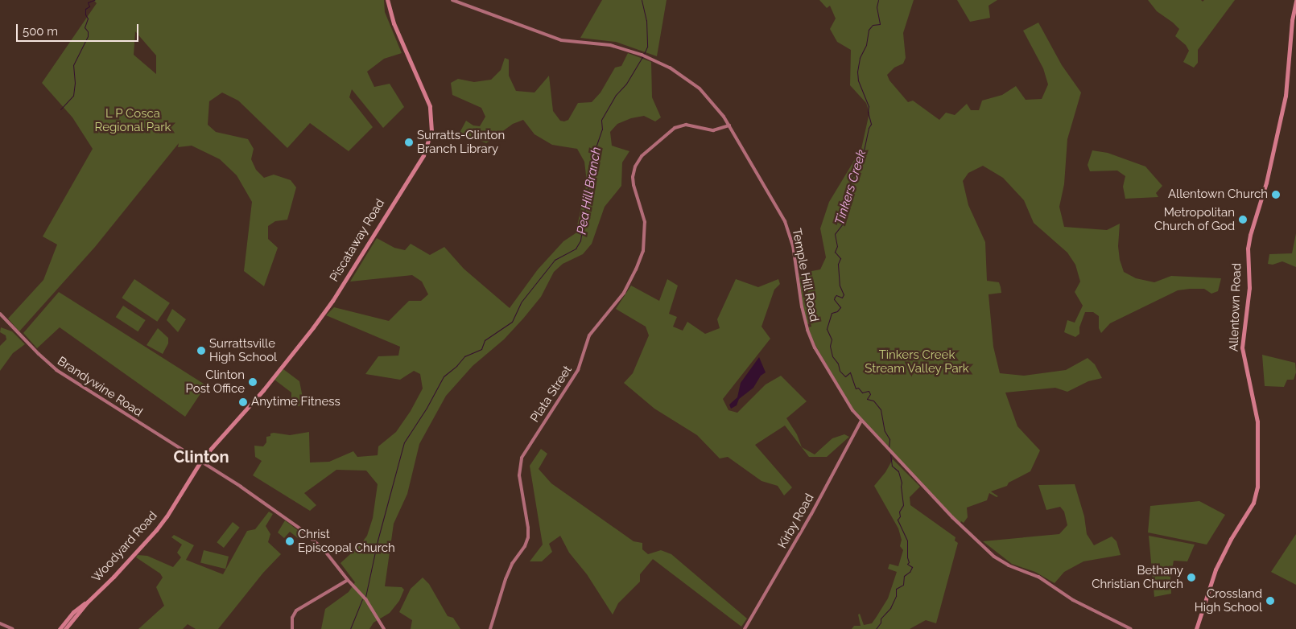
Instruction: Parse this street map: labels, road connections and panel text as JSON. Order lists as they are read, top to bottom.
{
  "streets": {
    "main road": [
      "Piscataway Road",
      "Temple Hill Road",
      "Allentown Road",
      "Brandywine Road",
      "Plata Street",
      "Kirby Road",
      "Woodyard Road"
    ]
  },
  "crossings": [
    ["Piscataway Road", "Brandywine Road"],
    ["Piscataway Road", "Woodyard Road"],
    ["Temple Hill Road", "Plata Street"],
    ["Temple Hill Road", "Kirby Road"],
    ["Brandywine Road", "Woodyard Road"]
  ],
  "districts": ["Clinton"],
  "water": ["Tinkers Creek", "Pea Hill Branch"],
  "parks": ["L P Cosca Regional Park", "Tinkers Creek Stream Valley Park"],
  "places": [
    "Surratts-Clinton Branch Library",
    "Allentown Church",
    "Metropolitan Church of God",
    "Surrattsville High School",
    "Clinton Post Office",
    "Anytime Fitness",
    "Christ Episcopal Church",
    "Bethany Christian Church",
    "Crossland High School"
  ],
  "scale_bar": "500 m"
}
